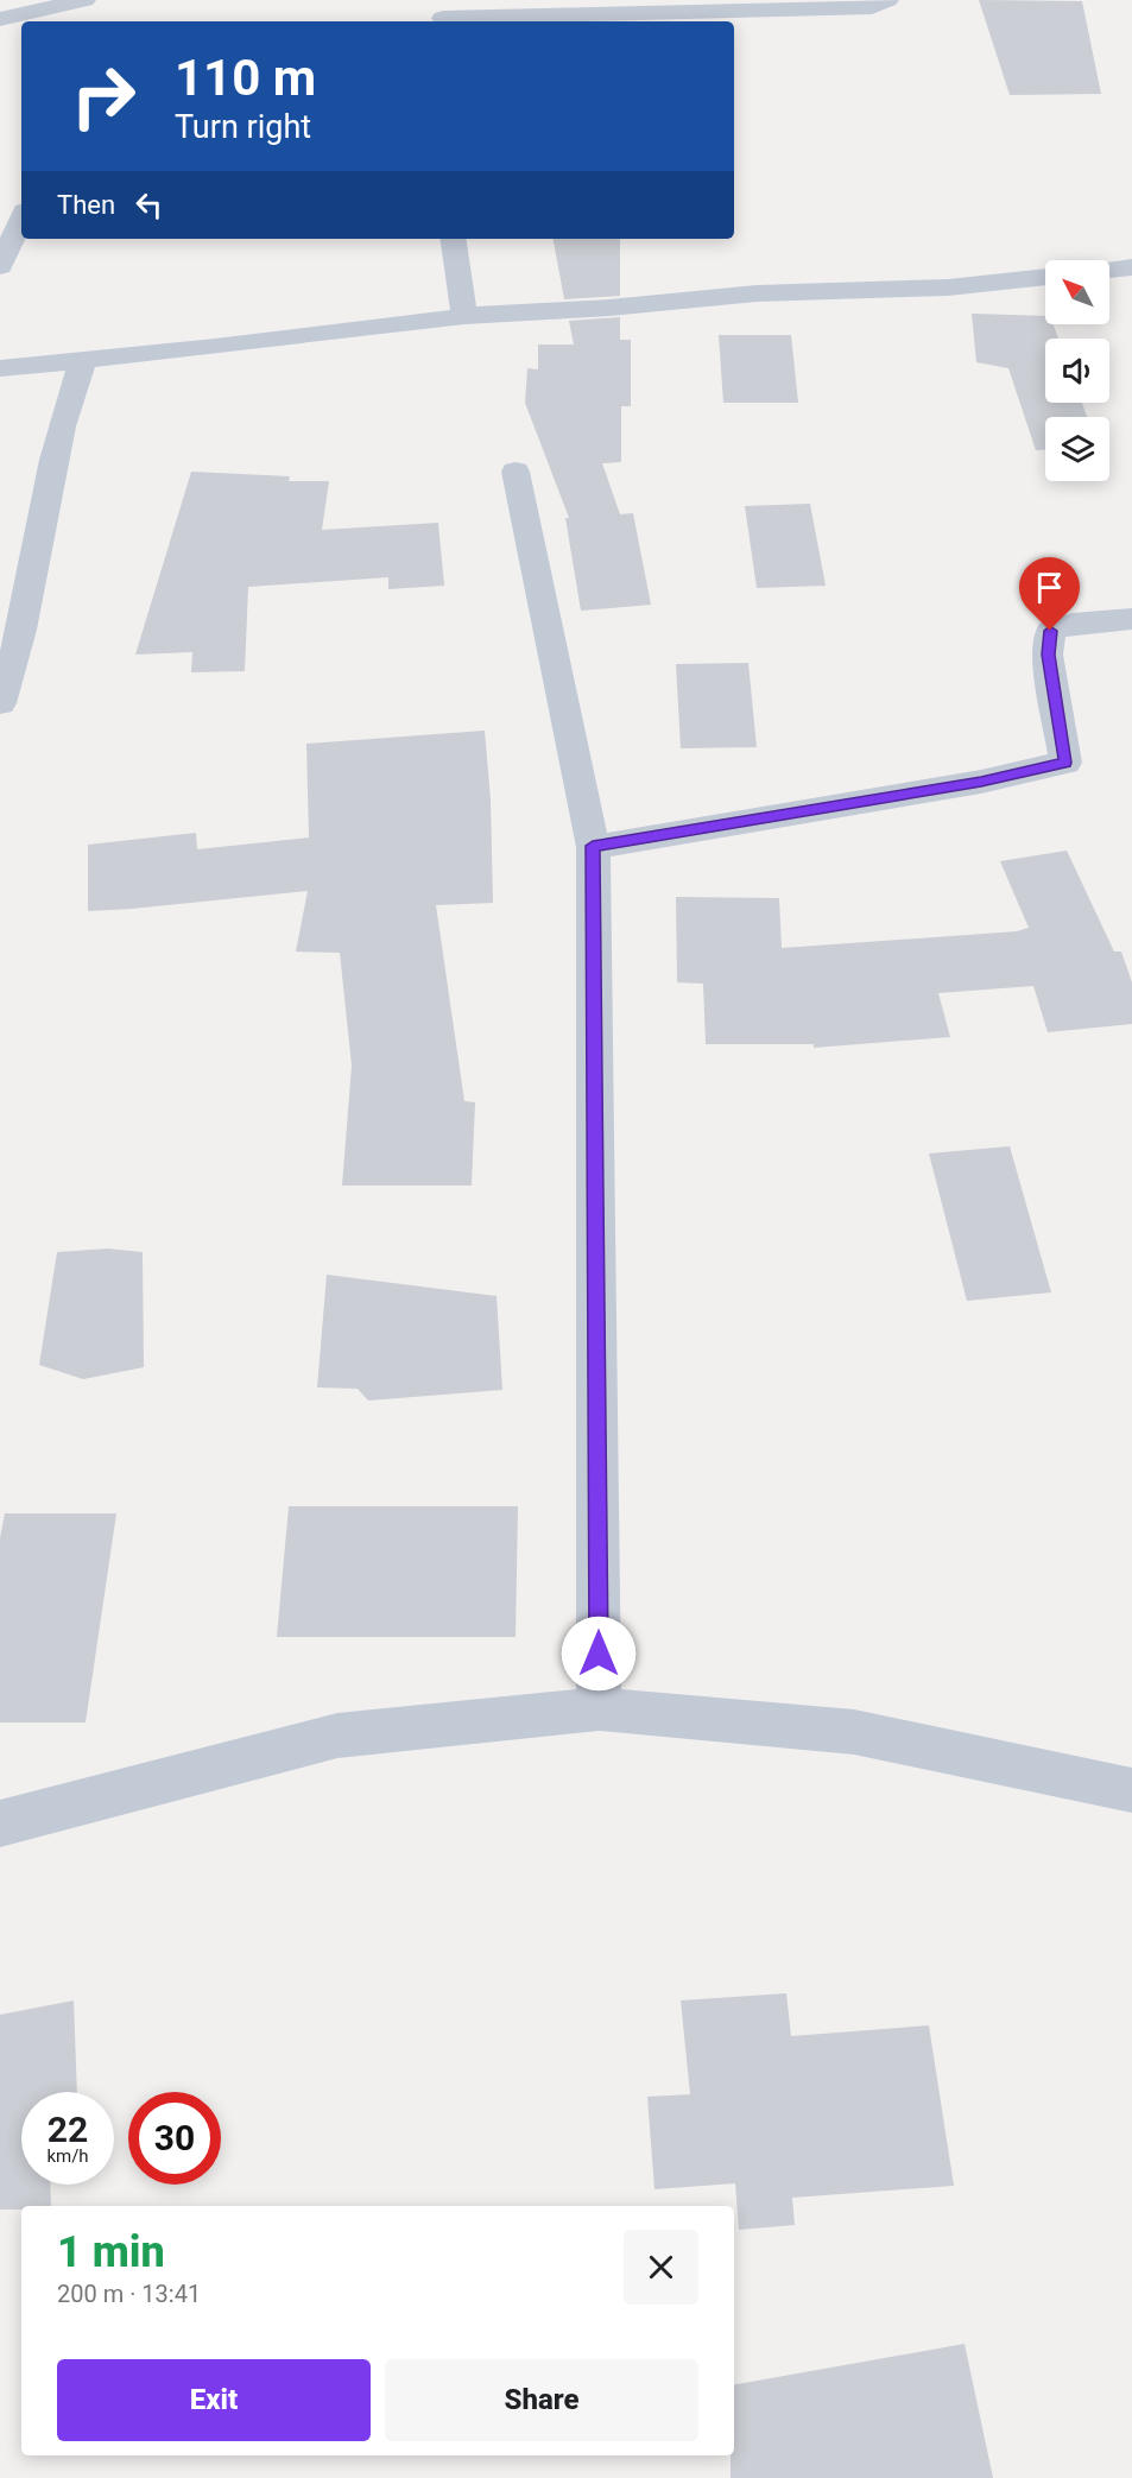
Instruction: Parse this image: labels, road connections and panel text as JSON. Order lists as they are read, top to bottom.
{
  "north": "top left",
  "page": {
    "turn": ["110 m", "Turn right"],
    "then": "Then",
    "speed": "22 km/h",
    "limit": "30",
    "heading": ["1 min", "200 m · 13:41"],
    "buttons": ["Exit", "Share"]
  }
}
